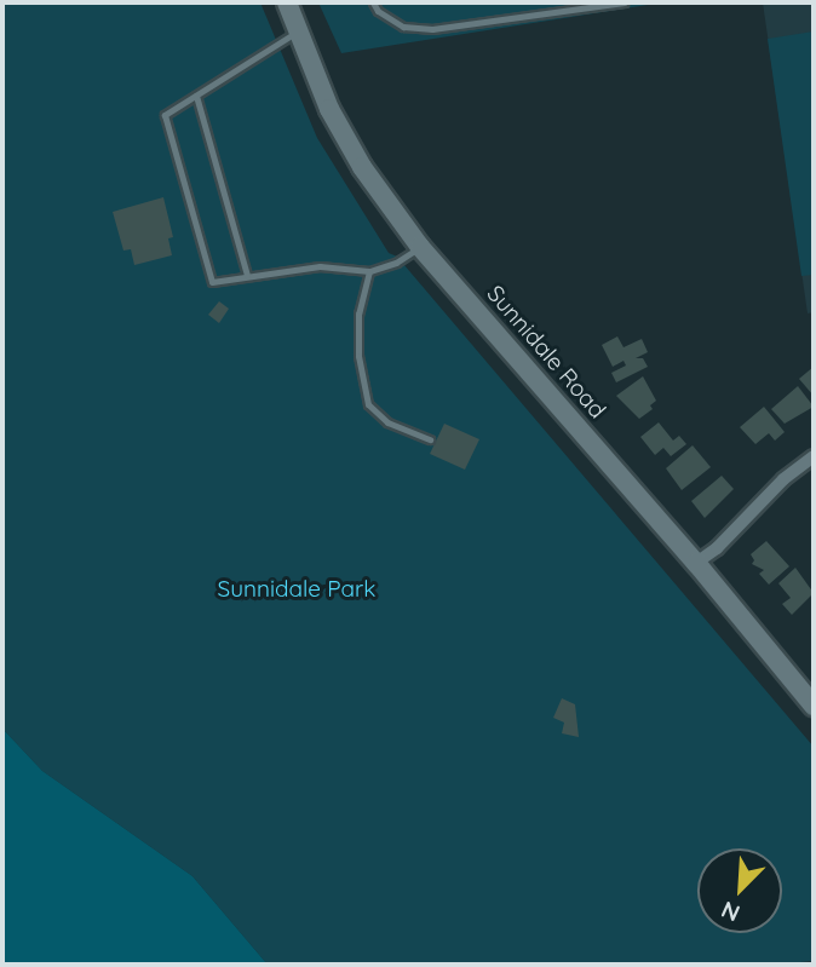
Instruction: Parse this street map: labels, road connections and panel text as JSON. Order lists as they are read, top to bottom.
{
  "streets": {
    "main road": ["Sunnidale Road"]
  },
  "parks": ["Sunnidale Park"],
  "north": "bottom left"
}
